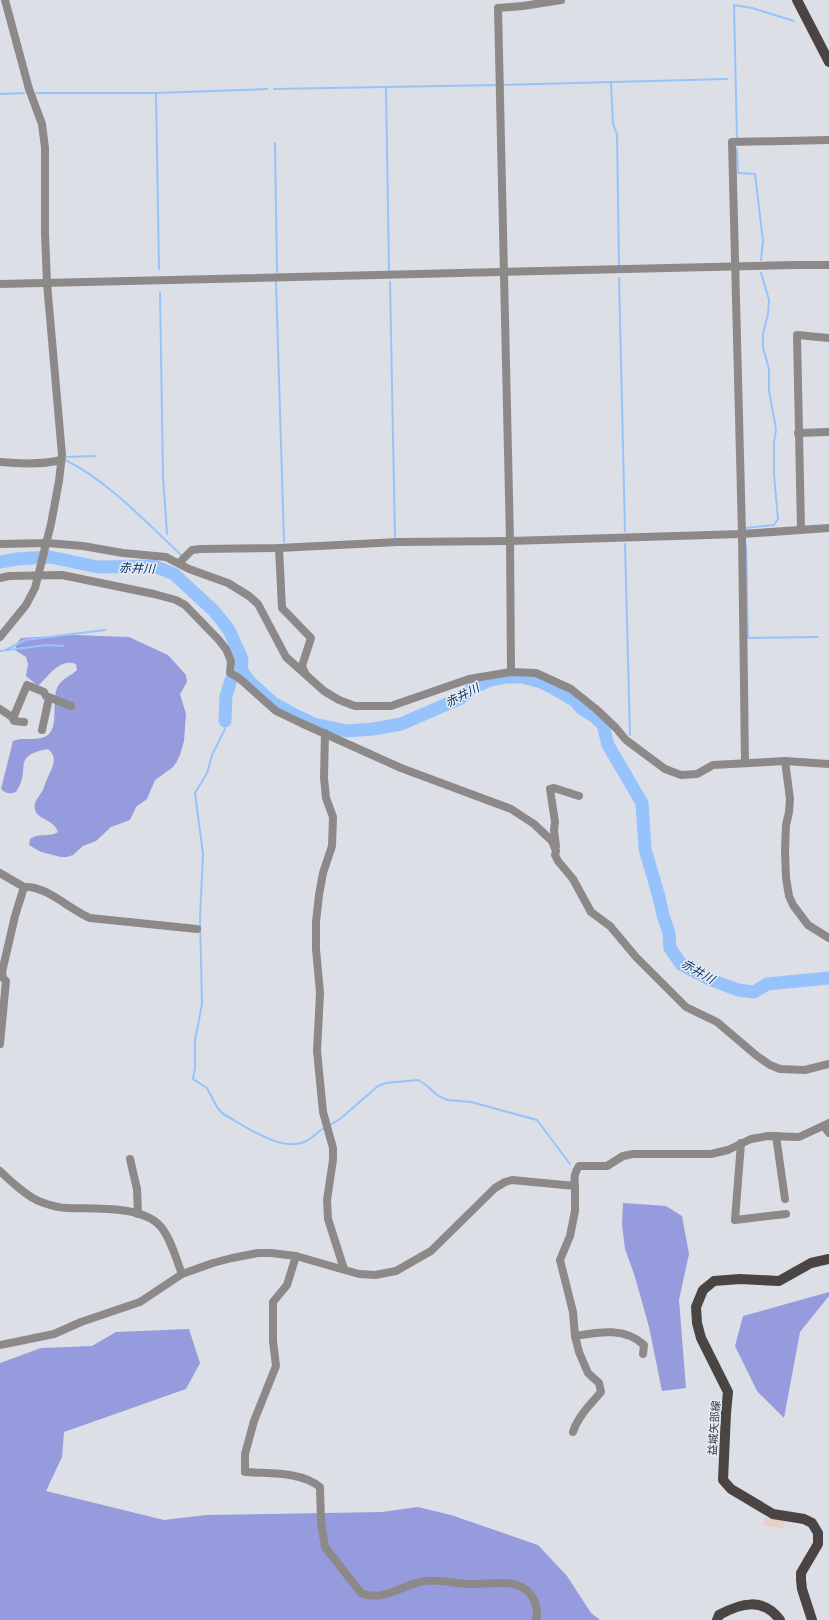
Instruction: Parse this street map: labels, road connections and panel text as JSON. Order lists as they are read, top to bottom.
{
  "streets": {
    "main road": ["益城矢部線"]
  },
  "water": ["赤井川"]
}
